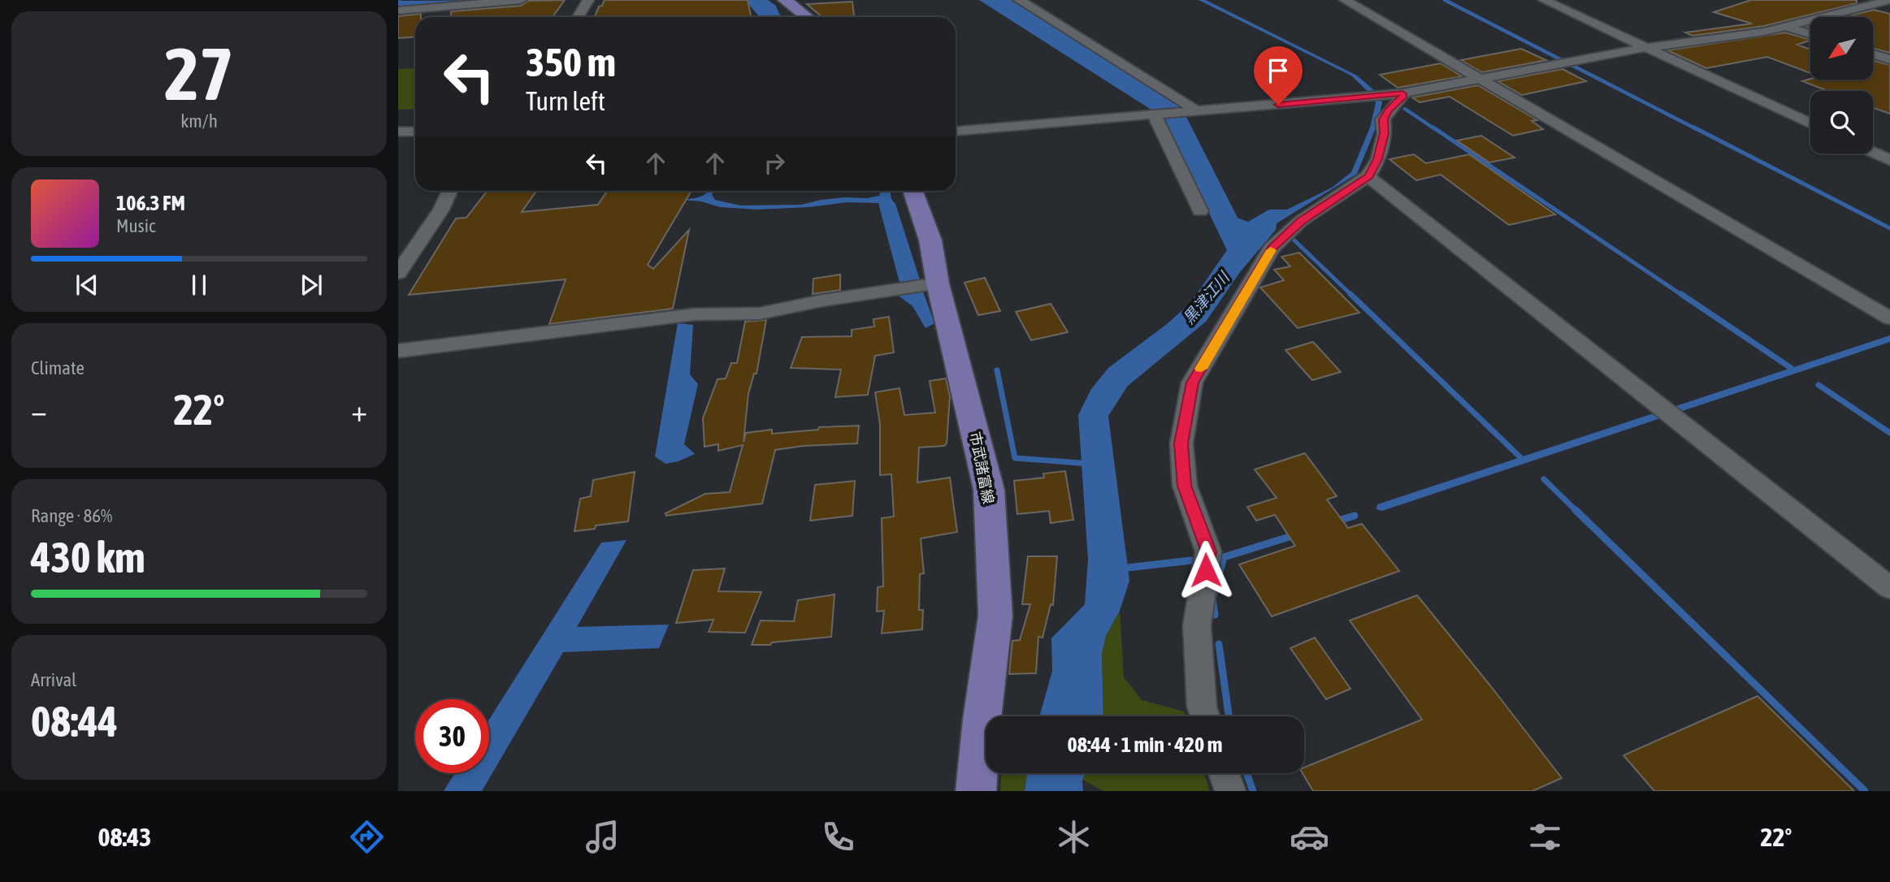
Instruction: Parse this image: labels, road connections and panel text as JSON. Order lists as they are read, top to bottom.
{
  "streets": {
    "main road": ["市武諸富線"]
  },
  "water": ["黒津江川"],
  "north": "bottom left",
  "page": {
    "tile": [
      ["27", "km/h"],
      "Climate",
      ["Range · 86%", "430 km"],
      ["Arrival", "08:44"]
    ],
    "turn": ["350 m", "Turn left"],
    "song": ["106.3 FM", "Music"],
    "heat": ["−", "22°", "+"],
    "limit": "30",
    "trip": "08:44 · 1 min · 420 m",
    "tabs": ["08:43", "22°"]
  }
}
